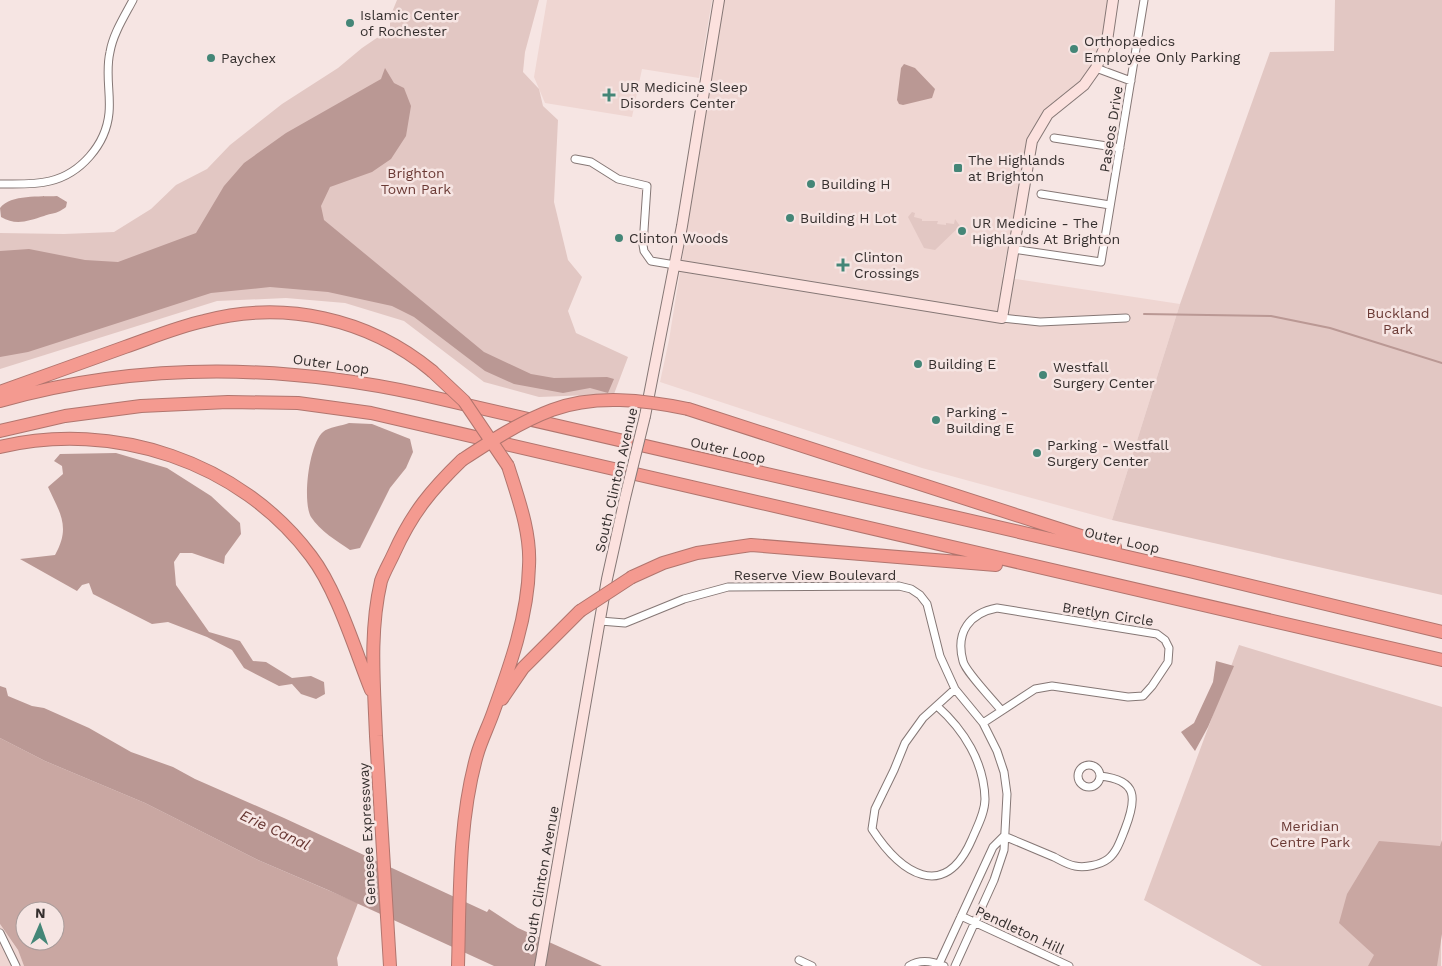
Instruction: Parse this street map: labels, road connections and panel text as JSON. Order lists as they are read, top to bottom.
{
  "streets": {
    "highway": ["Outer Loop", "Genesee Expressway"],
    "street": [
      "Paseos Drive",
      "South Clinton Avenue",
      "Reserve View Boulevard",
      "Bretlyn Circle",
      "Pendleton Hill"
    ]
  },
  "crossings": [
    ["Outer Loop", "Genesee Expressway"],
    ["South Clinton Avenue", "Reserve View Boulevard"],
    ["Reserve View Boulevard", "Bretlyn Circle"],
    ["Reserve View Boulevard", "Pendleton Hill"]
  ],
  "water": ["Erie Canal"],
  "parks": ["Brighton Town Park", "Buckland Park", "Meridian Centre Park"],
  "places": {
    "other": [
      "Islamic Center of Rochester",
      "Orthopaedics Employee Only Parking",
      "Paychex",
      "Building H",
      "Building H Lot",
      "UR Medicine - The Highlands At Brighton",
      "Clinton Woods",
      "Building E",
      "Westfall Surgery Center",
      "Parking - Building E",
      "Parking - Westfall Surgery Center"
    ],
    "health": ["UR Medicine Sleep Disorders Center", "Clinton Crossings"],
    "transit": ["The Highlands at Brighton"]
  },
  "north": "top"
}
